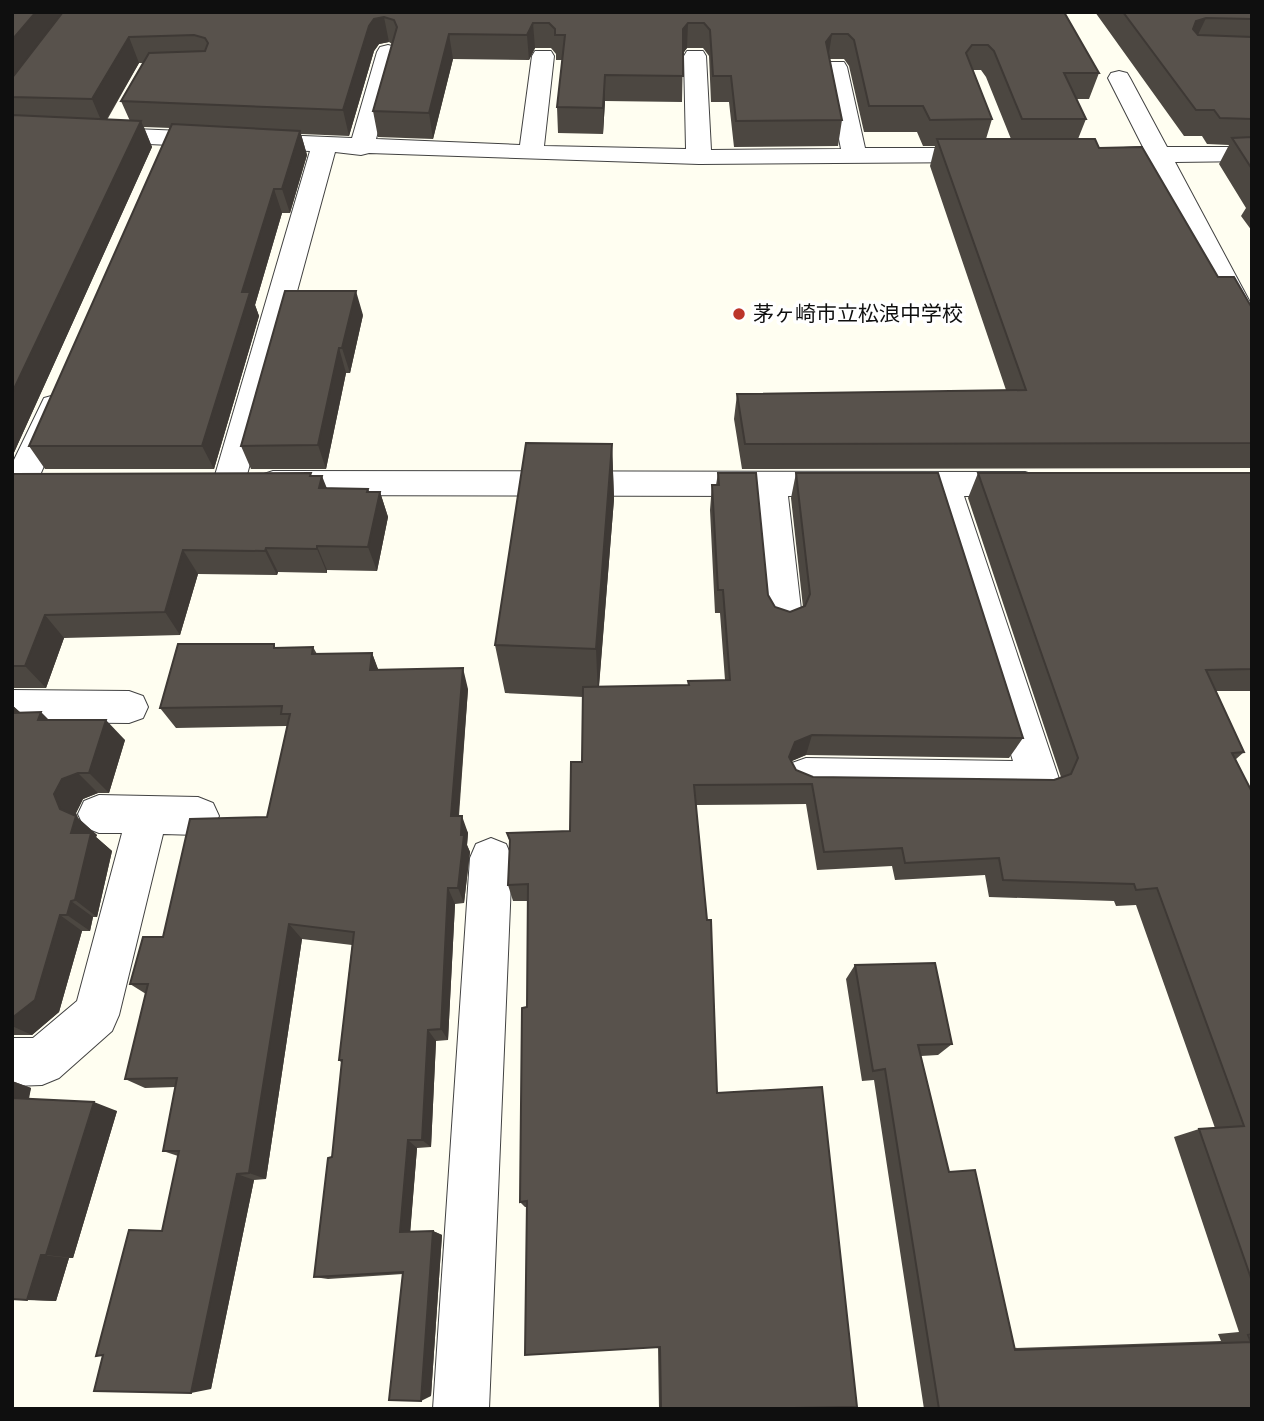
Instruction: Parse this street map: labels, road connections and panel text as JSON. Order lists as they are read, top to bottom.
{
  "places": ["茅ヶ崎市立松浪中学校"]
}
